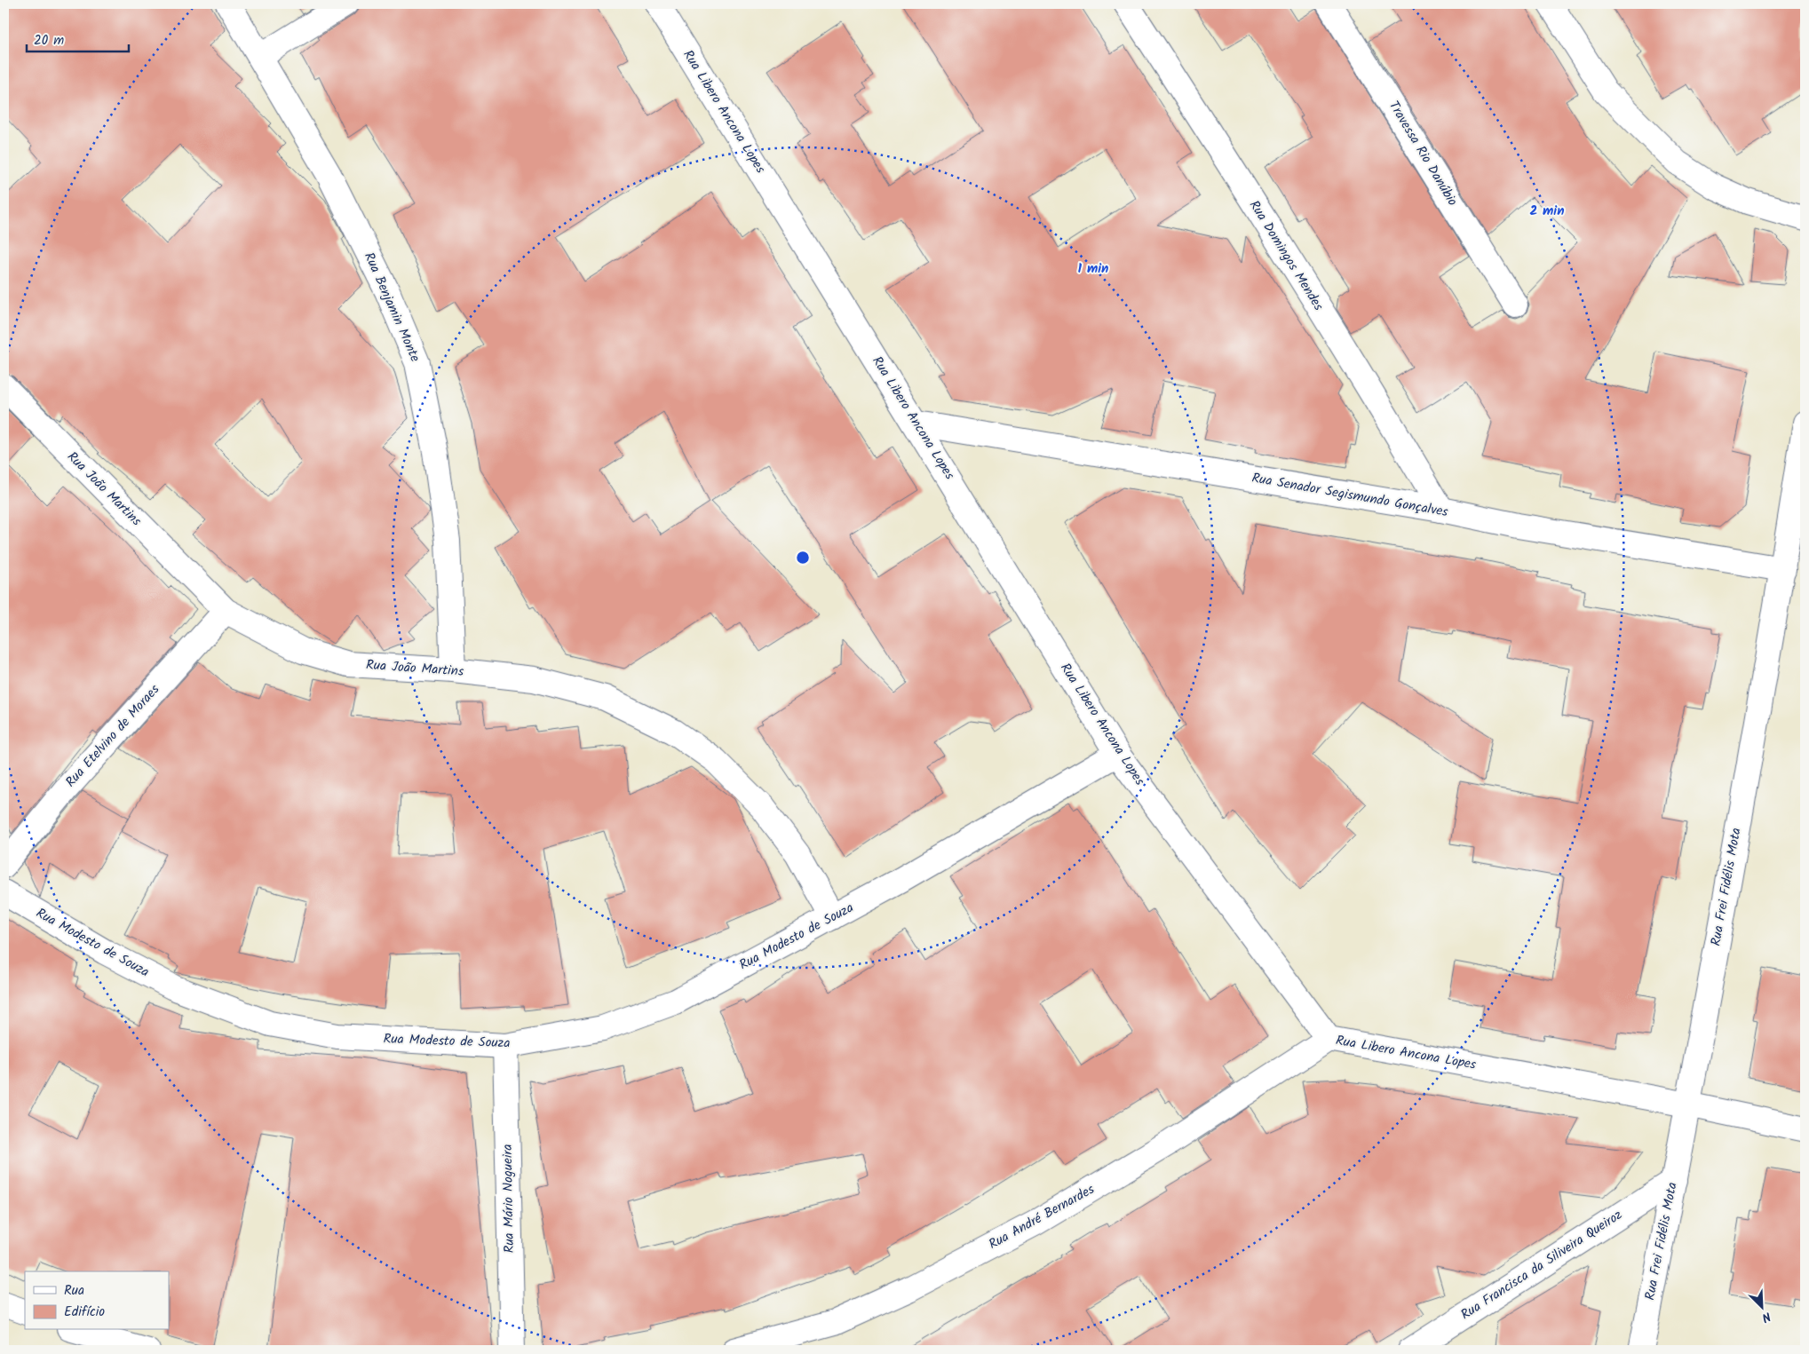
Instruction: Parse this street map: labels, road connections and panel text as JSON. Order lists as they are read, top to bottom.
{
  "streets": {
    "street": [
      "Rua Libero Ancona Lopes",
      "Travessa Rio Danúbio",
      "Rua Domingos Mendes",
      "Rua Benjamin Monte",
      "Rua João Martins",
      "Rua Senador Segismundo Gonçalves",
      "Rua Etelvino de Moraes",
      "Rua Frei Fidélis Mota",
      "Rua Modesto de Souza",
      "Rua Mário Nogueira",
      "Rua André Bernardes",
      "Rua Francisca da Siliveira Queiroz"
    ]
  },
  "crossings": [
    ["Rua Libero Ancona Lopes", "Rua Senador Segismundo Gonçalves"],
    ["Rua Libero Ancona Lopes", "Rua Frei Fidélis Mota"],
    ["Rua Libero Ancona Lopes", "Rua Modesto de Souza"],
    ["Rua Libero Ancona Lopes", "Rua André Bernardes"],
    ["Rua Domingos Mendes", "Rua Senador Segismundo Gonçalves"],
    ["Rua Benjamin Monte", "Rua João Martins"],
    ["Rua João Martins", "Rua Etelvino de Moraes"],
    ["Rua João Martins", "Rua Modesto de Souza"],
    ["Rua Senador Segismundo Gonçalves", "Rua Frei Fidélis Mota"],
    ["Rua Frei Fidélis Mota", "Rua Francisca da Siliveira Queiroz"],
    ["Rua Modesto de Souza", "Rua Mário Nogueira"]
  ],
  "legend": ["Rua", "Edifício"],
  "scale_bar": "20 m",
  "north": "bottom right",
  "rings": ["2 min", "1 min"]
}
